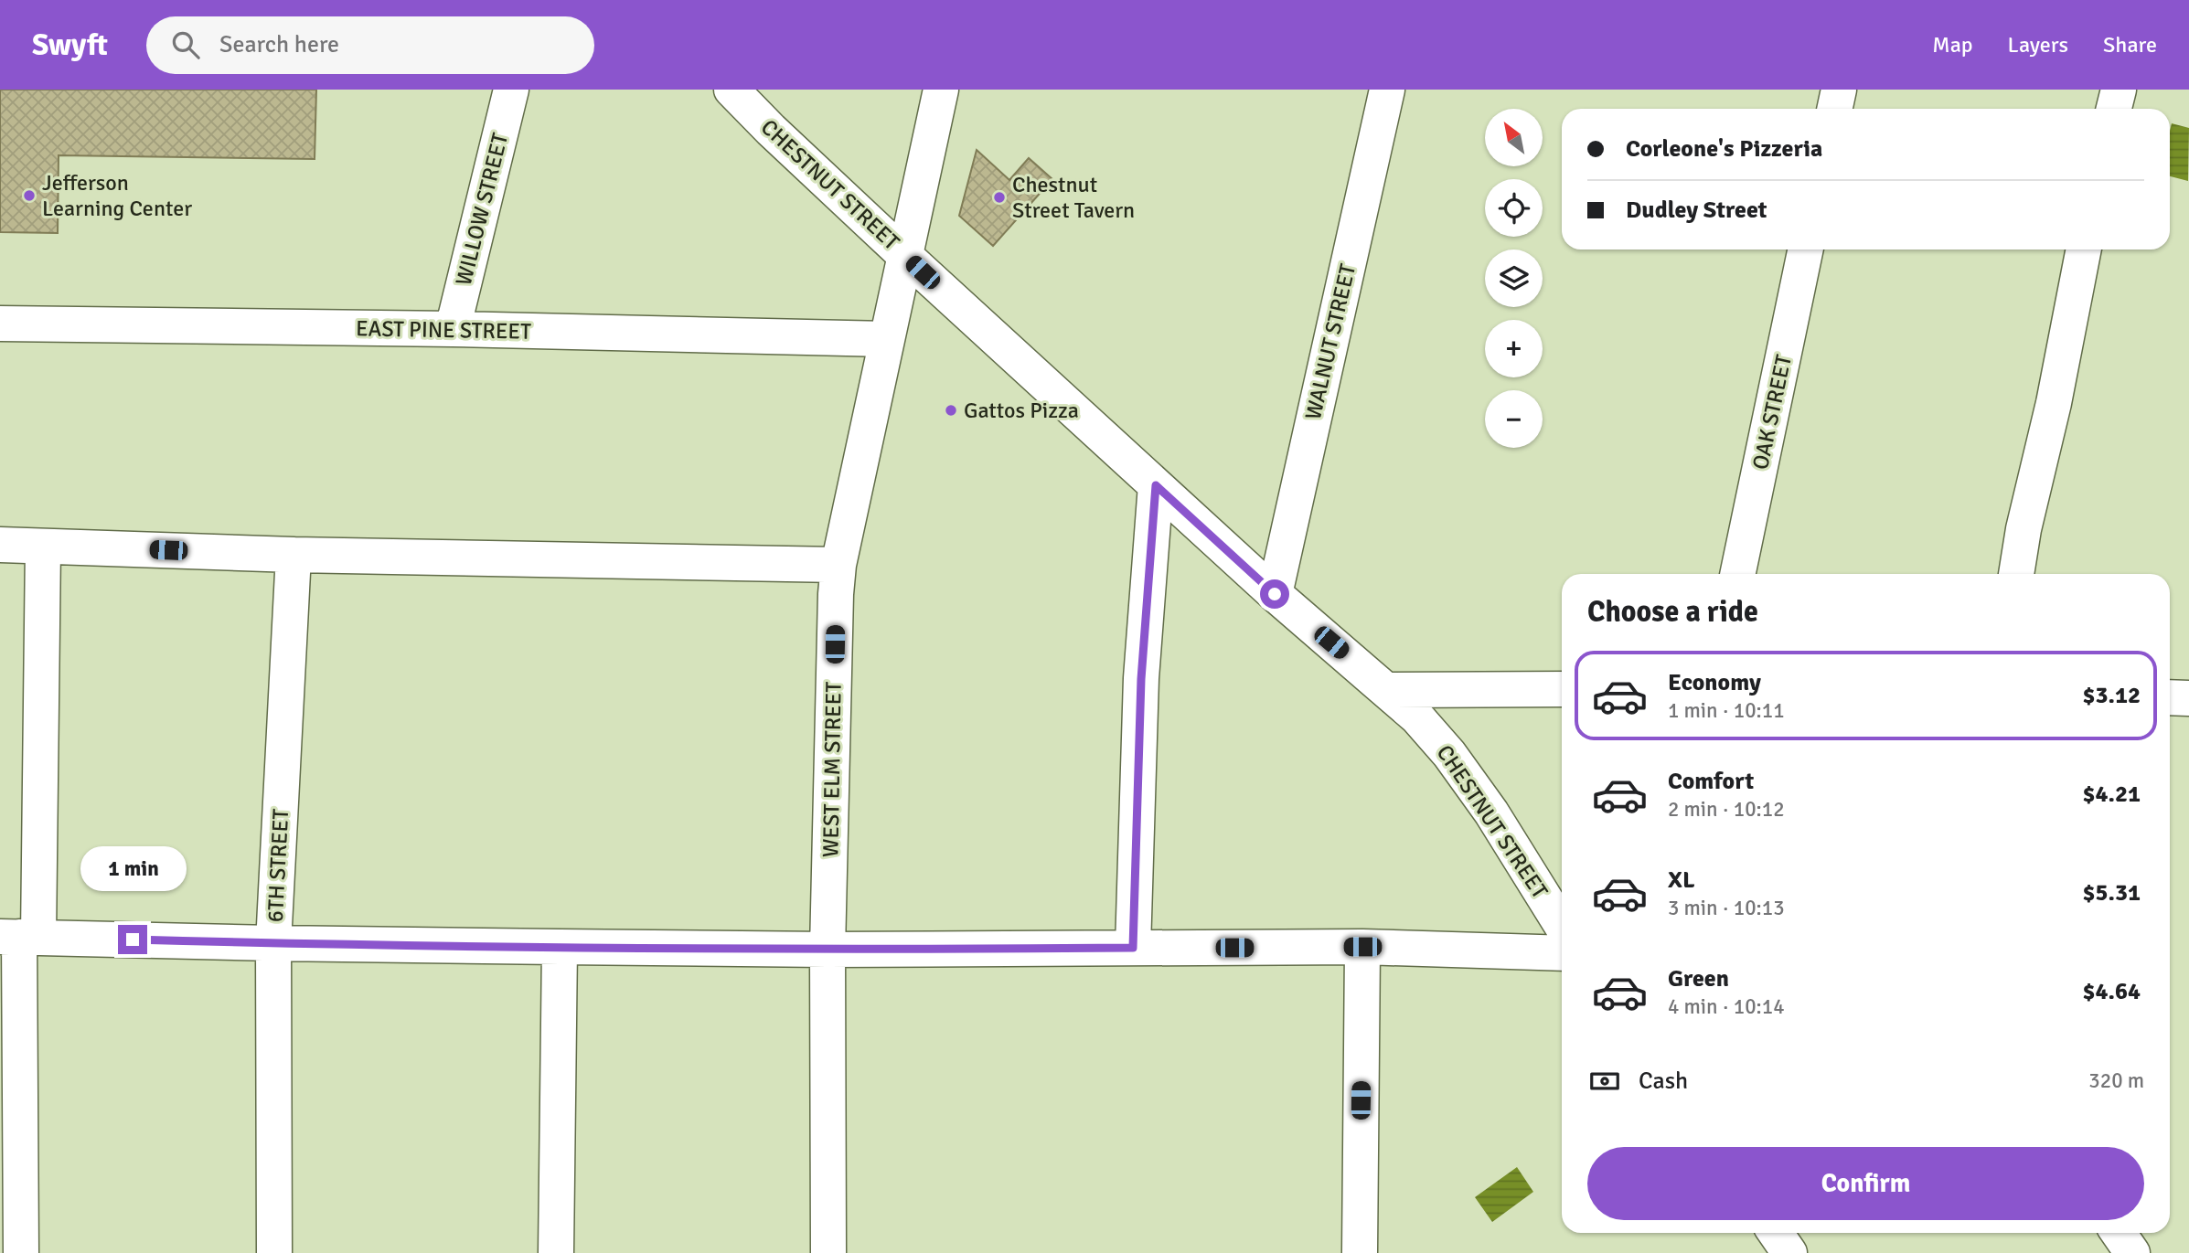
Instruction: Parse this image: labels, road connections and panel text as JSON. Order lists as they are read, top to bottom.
{
  "streets": {
    "street": [
      "CHESTNUT STREET",
      "WILLOW STREET",
      "EAST PINE STREET",
      "WALNUT STREET",
      "OAK STREET",
      "WEST ELM STREET",
      "6TH STREET"
    ]
  },
  "crossings": [
    ["CHESTNUT STREET", "WALNUT STREET"],
    ["CHESTNUT STREET", "WEST ELM STREET"],
    ["WILLOW STREET", "EAST PINE STREET"],
    ["EAST PINE STREET", "WEST ELM STREET"]
  ],
  "places": ["Jefferson Learning Center", "Chestnut Street Tavern", "Gattos Pizza"],
  "north": "top left",
  "page": {
    "header": "Swyft",
    "search": "Search here",
    "nav": ["Map", "Layers", "Share"],
    "map_buttons": ["+", "−"],
    "banner": ["Corleone's Pizzeria", "Dudley Street"],
    "heading": "Choose a ride",
    "list": [
      {
        "name": "Economy",
        "note": "1 min · 10:11",
        "value": "$3.12"
      },
      {
        "name": "Comfort",
        "note": "2 min · 10:12",
        "value": "$4.21"
      },
      {
        "name": "XL",
        "note": "3 min · 10:13",
        "value": "$5.31"
      },
      {
        "name": "Green",
        "note": "4 min · 10:14",
        "value": "$4.64"
      }
    ],
    "bubble": "1 min",
    "pay": ["Cash", "320 m"],
    "buttons": "Confirm"
  }
}
